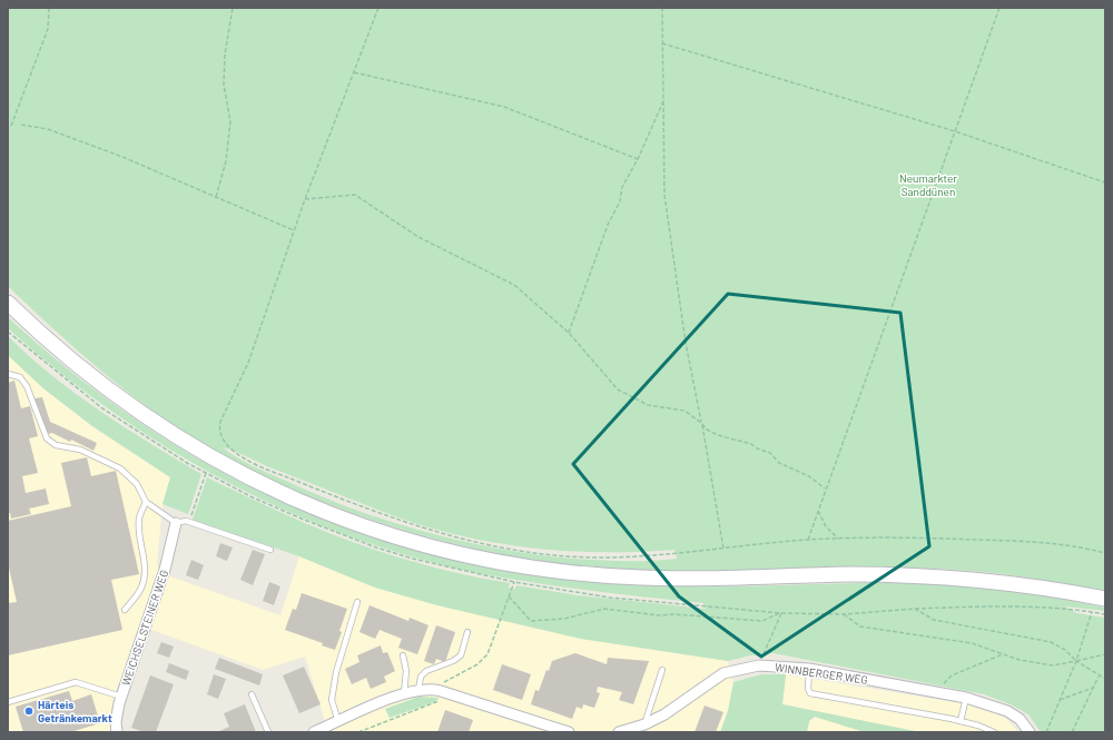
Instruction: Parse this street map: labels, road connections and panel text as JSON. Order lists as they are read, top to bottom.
{
  "streets": {
    "street": ["WEICHSELSTEINER WEG", "WINNBERGER WEG"]
  },
  "parks": ["Neumarkter Sanddünen"],
  "places": ["Härteis Getränkemarkt"]
}
